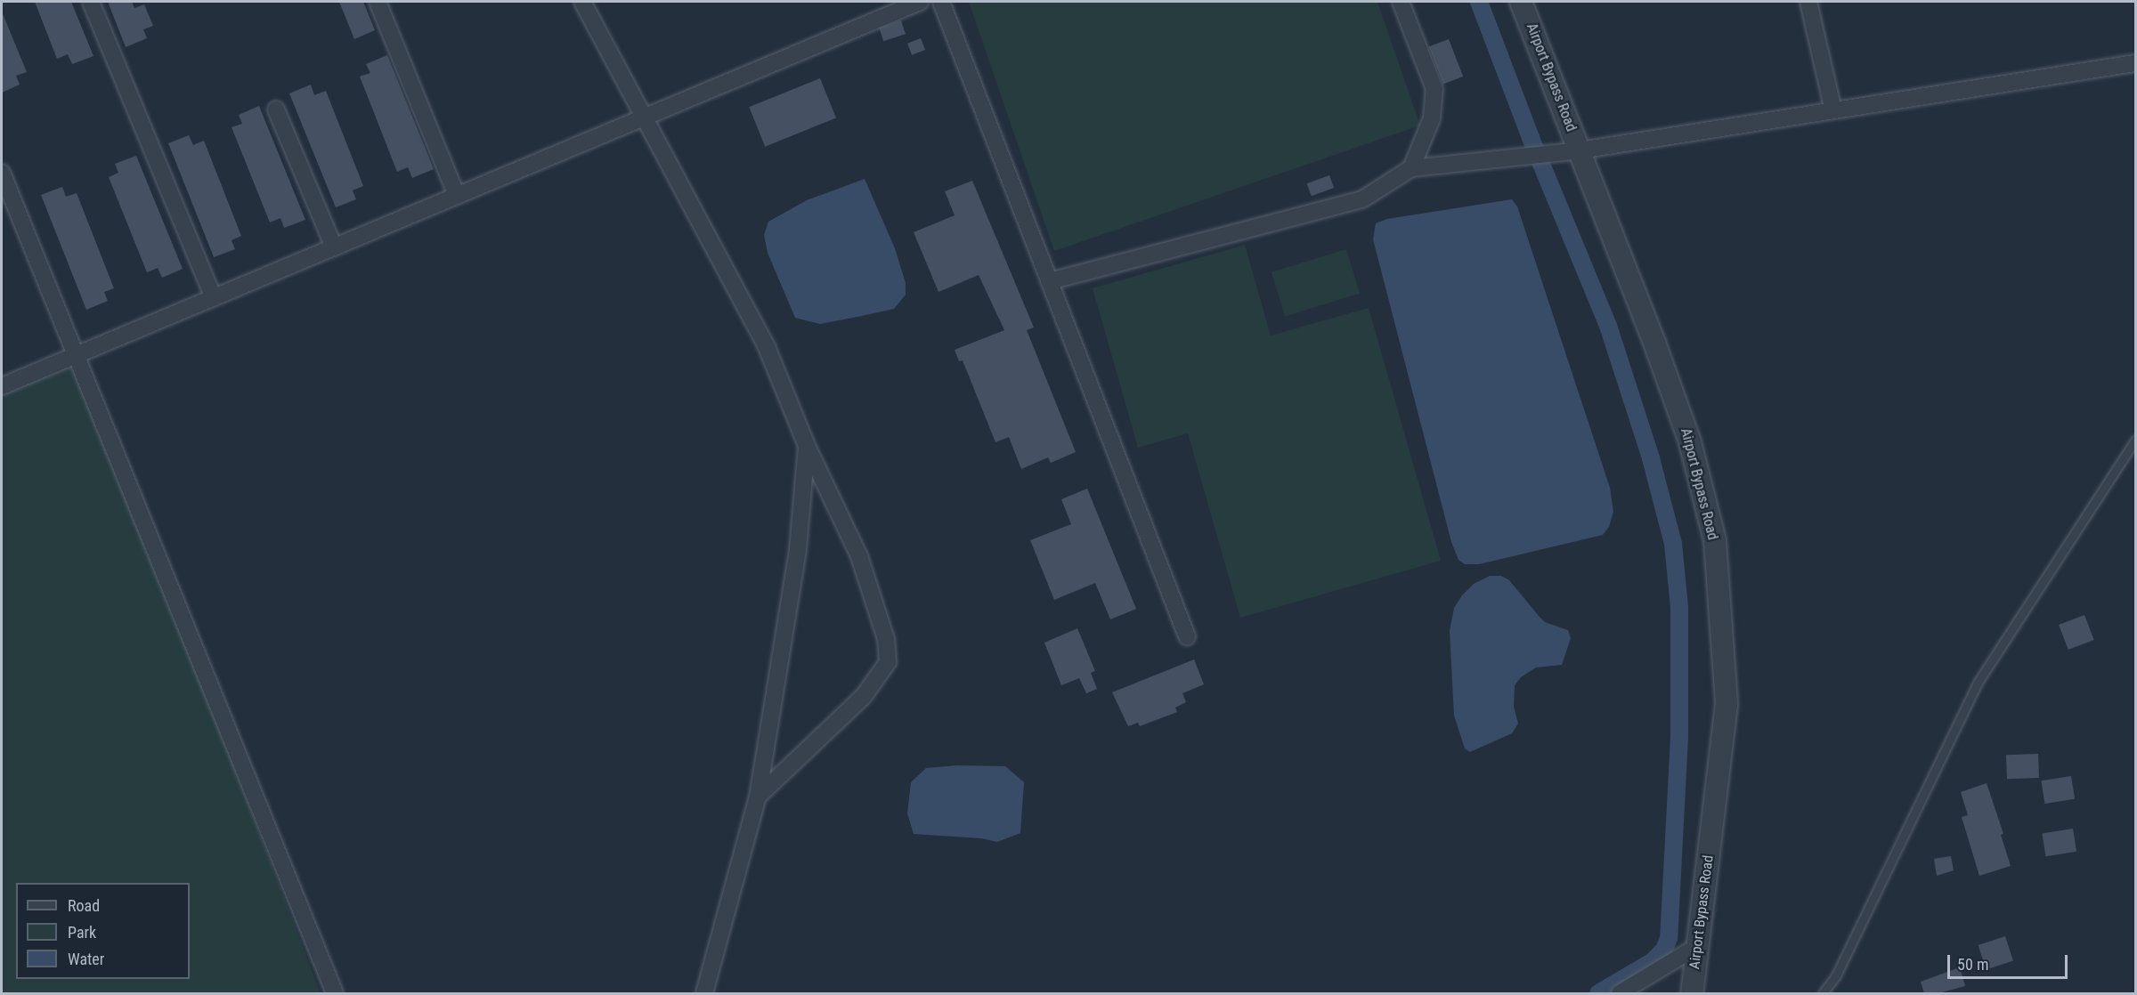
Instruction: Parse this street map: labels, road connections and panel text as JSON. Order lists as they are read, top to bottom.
{
  "streets": {
    "street": ["Airport Bypass Road"]
  },
  "legend": ["Road", "Park", "Water"],
  "scale_bar": "50 m"
}
